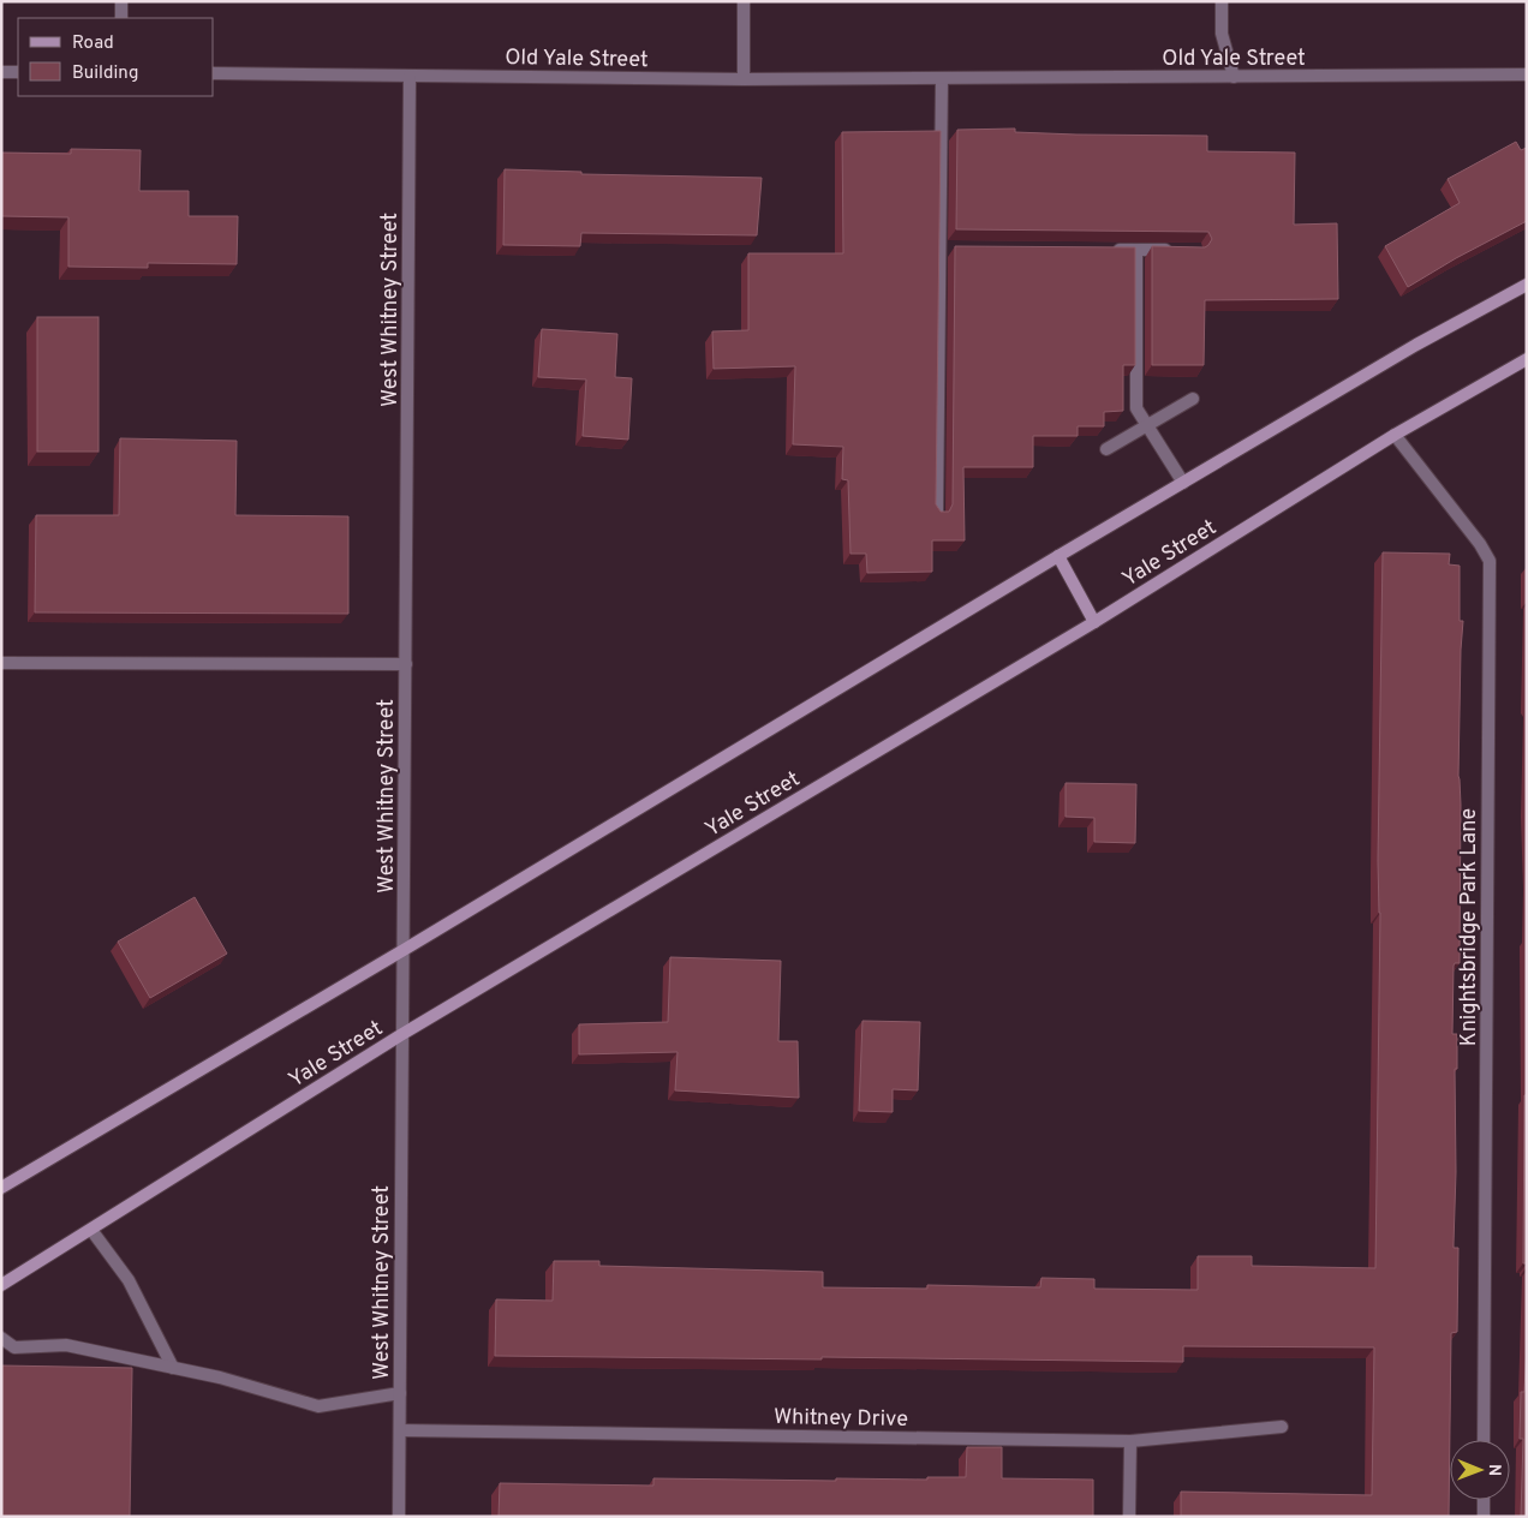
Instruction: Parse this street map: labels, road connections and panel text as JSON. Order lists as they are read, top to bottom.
{
  "streets": {
    "main road": ["Yale Street"],
    "street": [
      "Old Yale Street",
      "West Whitney Street",
      "Knightsbridge Park Lane",
      "Whitney Drive"
    ]
  },
  "crossings": [
    ["Old Yale Street", "West Whitney Street"],
    ["West Whitney Street", "Yale Street"],
    ["West Whitney Street", "Whitney Drive"],
    ["Yale Street", "Knightsbridge Park Lane"]
  ],
  "legend": ["Road", "Building"],
  "north": "right"
}
